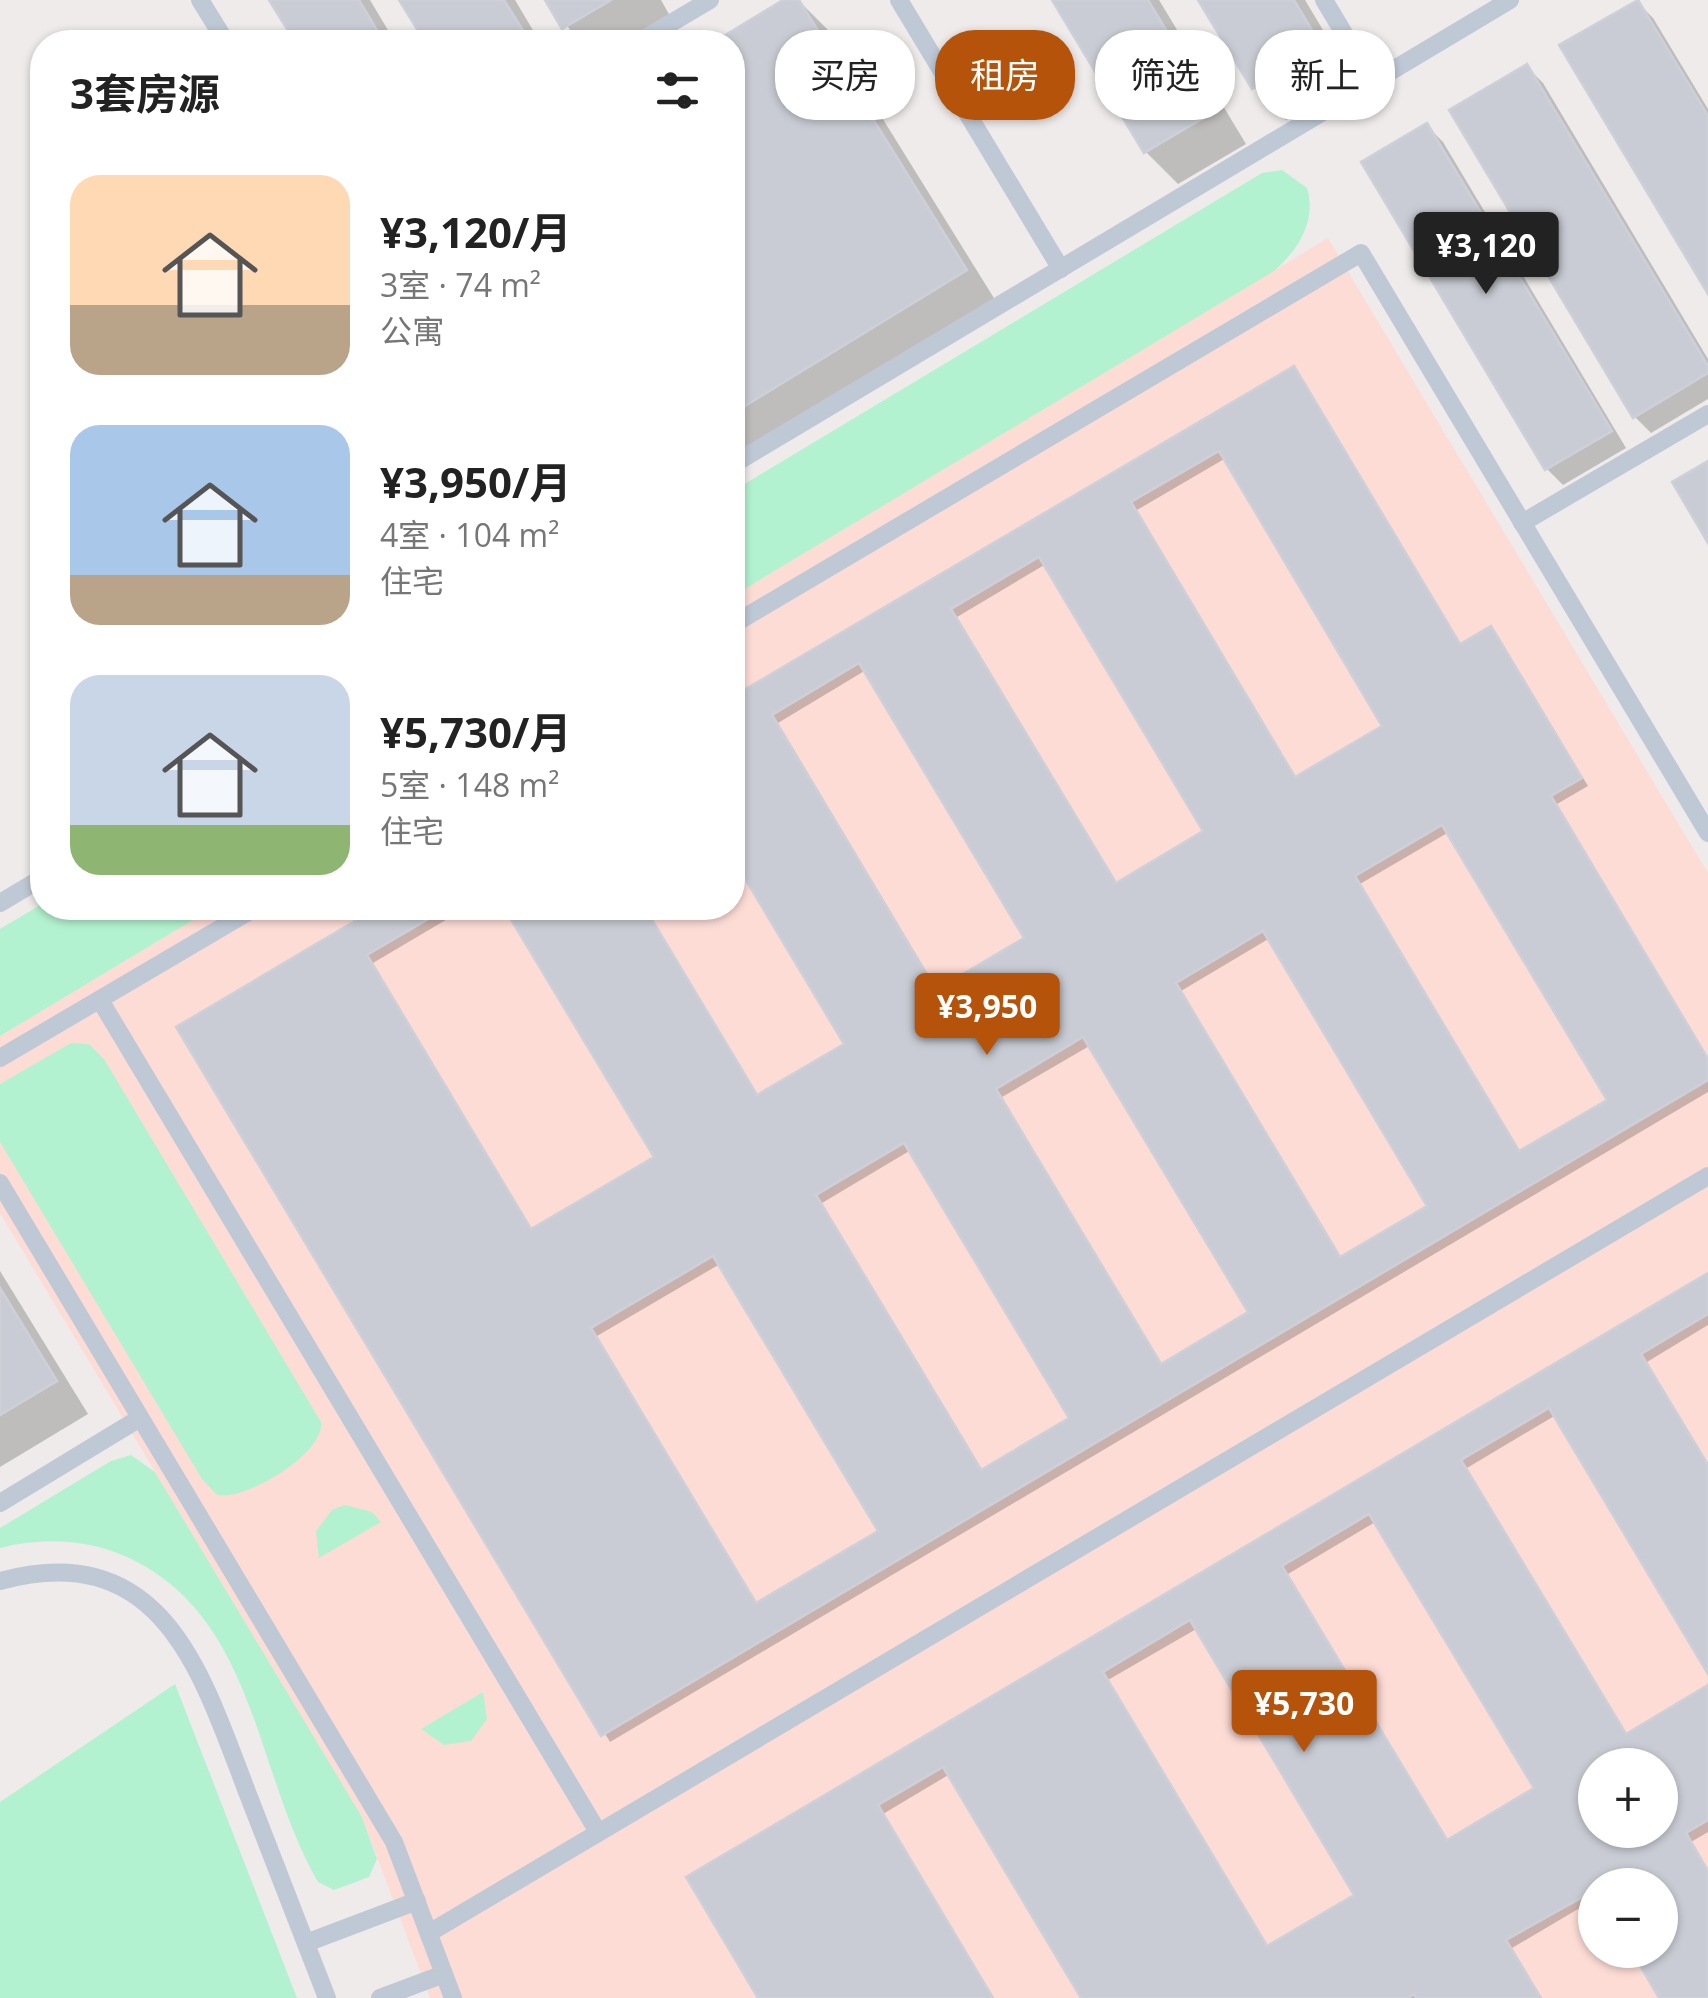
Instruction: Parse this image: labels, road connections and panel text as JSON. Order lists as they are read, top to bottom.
{
  "page": {
    "chip": [
      "买房",
      "租房",
      "筛选",
      "新上"
    ],
    "heading": "3套房源",
    "list": [
      {
        "name": "¥3,120/月",
        "note": "3室 · 74 m² · 公寓"
      },
      {
        "name": "¥3,950/月",
        "note": "4室 · 104 m² · 住宅"
      },
      {
        "name": "¥5,730/月",
        "note": "5室 · 148 m² · 住宅"
      }
    ],
    "price": ["¥3,120", "¥3,950", "¥5,730"],
    "map_buttons": ["+", "−"]
  }
}
